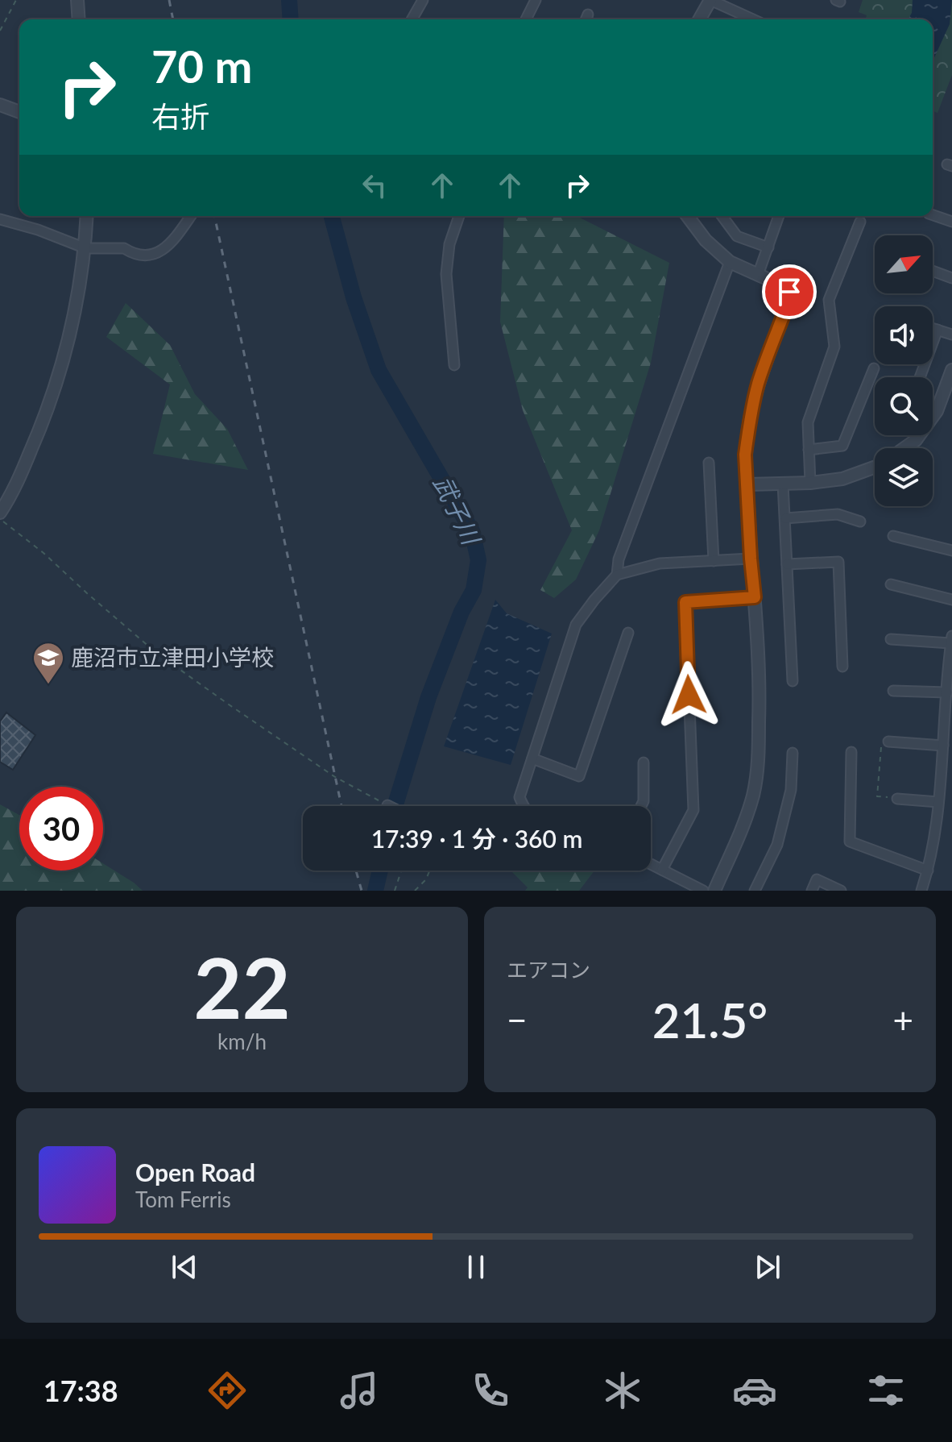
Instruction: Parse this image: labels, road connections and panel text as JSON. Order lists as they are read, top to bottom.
{
  "water": ["武子川"],
  "places": {
    "school or university": ["鹿沼市立津田小学校"]
  },
  "north": "top right",
  "page": {
    "turn": ["70 m", "右折"],
    "limit": "30",
    "trip": "17:39 · 1 分 · 360 m",
    "tile": [
      ["22", "km/h"],
      "エアコン"
    ],
    "heat": ["−", "21.5°", "+"],
    "song": ["Open Road", "Tom Ferris"],
    "tabs": "17:38"
  }
}
